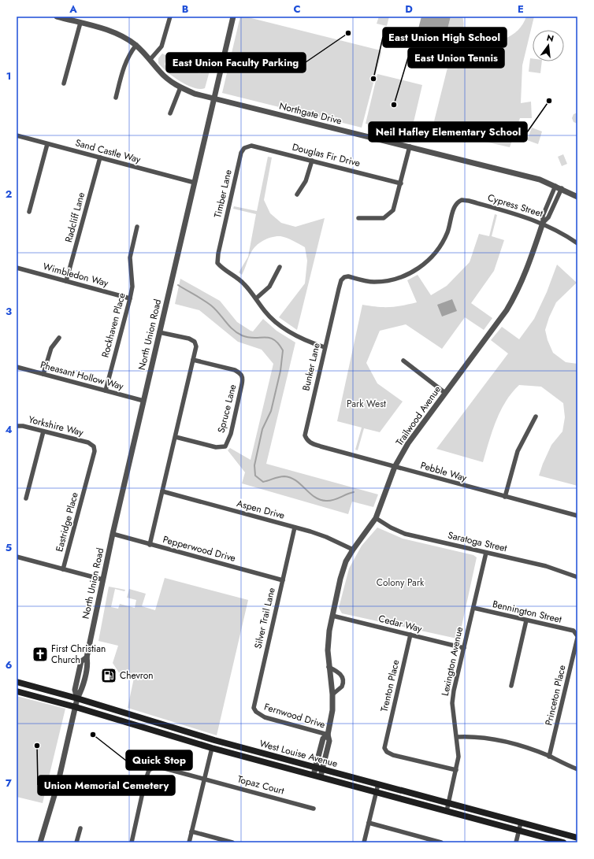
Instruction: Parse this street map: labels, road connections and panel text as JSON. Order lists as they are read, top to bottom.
{
  "streets": {
    "main road": ["West Louise Avenue"],
    "street": [
      "Northgate Drive",
      "Sand Castle Way",
      "Douglas Fir Drive",
      "Timber Lane",
      "Cypress Street",
      "Radcliff Lane",
      "Wimbledon Way",
      "Rockhaven Place",
      "North Union Road",
      "Bunker Lane",
      "Pheasant Hollow Way",
      "Spruce Lane",
      "Trailwood Avenue",
      "Yorkshire Way",
      "Pebble Way",
      "Aspen Drive",
      "Eastridge Place",
      "Saratoga Street",
      "Pepperwood Drive",
      "Bennington Street",
      "Silver Trail Lane",
      "Cedar Way",
      "Lexington Avenue",
      "Trenton Place",
      "Princeton Place",
      "Fernwood Drive",
      "Topaz Court"
    ]
  },
  "crossings": [
    ["Northgate Drive", "North Union Road"],
    ["Northgate Drive", "Trailwood Avenue"],
    ["Sand Castle Way", "Radcliff Lane"],
    ["Sand Castle Way", "North Union Road"],
    ["Douglas Fir Drive", "Timber Lane"],
    ["Cypress Street", "Bunker Lane"],
    ["Cypress Street", "Trailwood Avenue"],
    ["Radcliff Lane", "Wimbledon Way"],
    ["Wimbledon Way", "Rockhaven Place"],
    ["Rockhaven Place", "Pheasant Hollow Way"],
    ["North Union Road", "Pheasant Hollow Way"],
    ["North Union Road", "Pepperwood Drive"],
    ["North Union Road", "West Louise Avenue"],
    ["Bunker Lane", "Pebble Way"],
    ["Trailwood Avenue", "Pebble Way"],
    ["Trailwood Avenue", "Aspen Drive"],
    ["Trailwood Avenue", "Saratoga Street"],
    ["Trailwood Avenue", "Cedar Way"],
    ["Trailwood Avenue", "Fernwood Drive"],
    ["Trailwood Avenue", "West Louise Avenue"],
    ["Yorkshire Way", "Eastridge Place"],
    ["Aspen Drive", "Silver Trail Lane"],
    ["Saratoga Street", "Lexington Avenue"],
    ["Pepperwood Drive", "Silver Trail Lane"],
    ["Bennington Street", "Lexington Avenue"],
    ["Bennington Street", "Princeton Place"],
    ["Silver Trail Lane", "Fernwood Drive"],
    ["Cedar Way", "Lexington Avenue"],
    ["Cedar Way", "Trenton Place"],
    ["Lexington Avenue", "Trenton Place"],
    ["Lexington Avenue", "West Louise Avenue"]
  ],
  "parks": ["Park West", "Colony Park"],
  "places": {
    "other": [
      "East Union Faculty Parking",
      "East Union High School",
      "Neil Hafley Elementary School",
      "East Union Tennis",
      "Quick Stop",
      "Union Memorial Cemetery"
    ],
    "church": ["First Christian Church"],
    "fuel station": ["Chevron"]
  },
  "north": "top",
  "grid": {
    "columns": [
      "A",
      "B",
      "C",
      "D",
      "E"
    ],
    "rows": [
      "1",
      "2",
      "3",
      "4",
      "5",
      "6",
      "7"
    ]
  }
}
